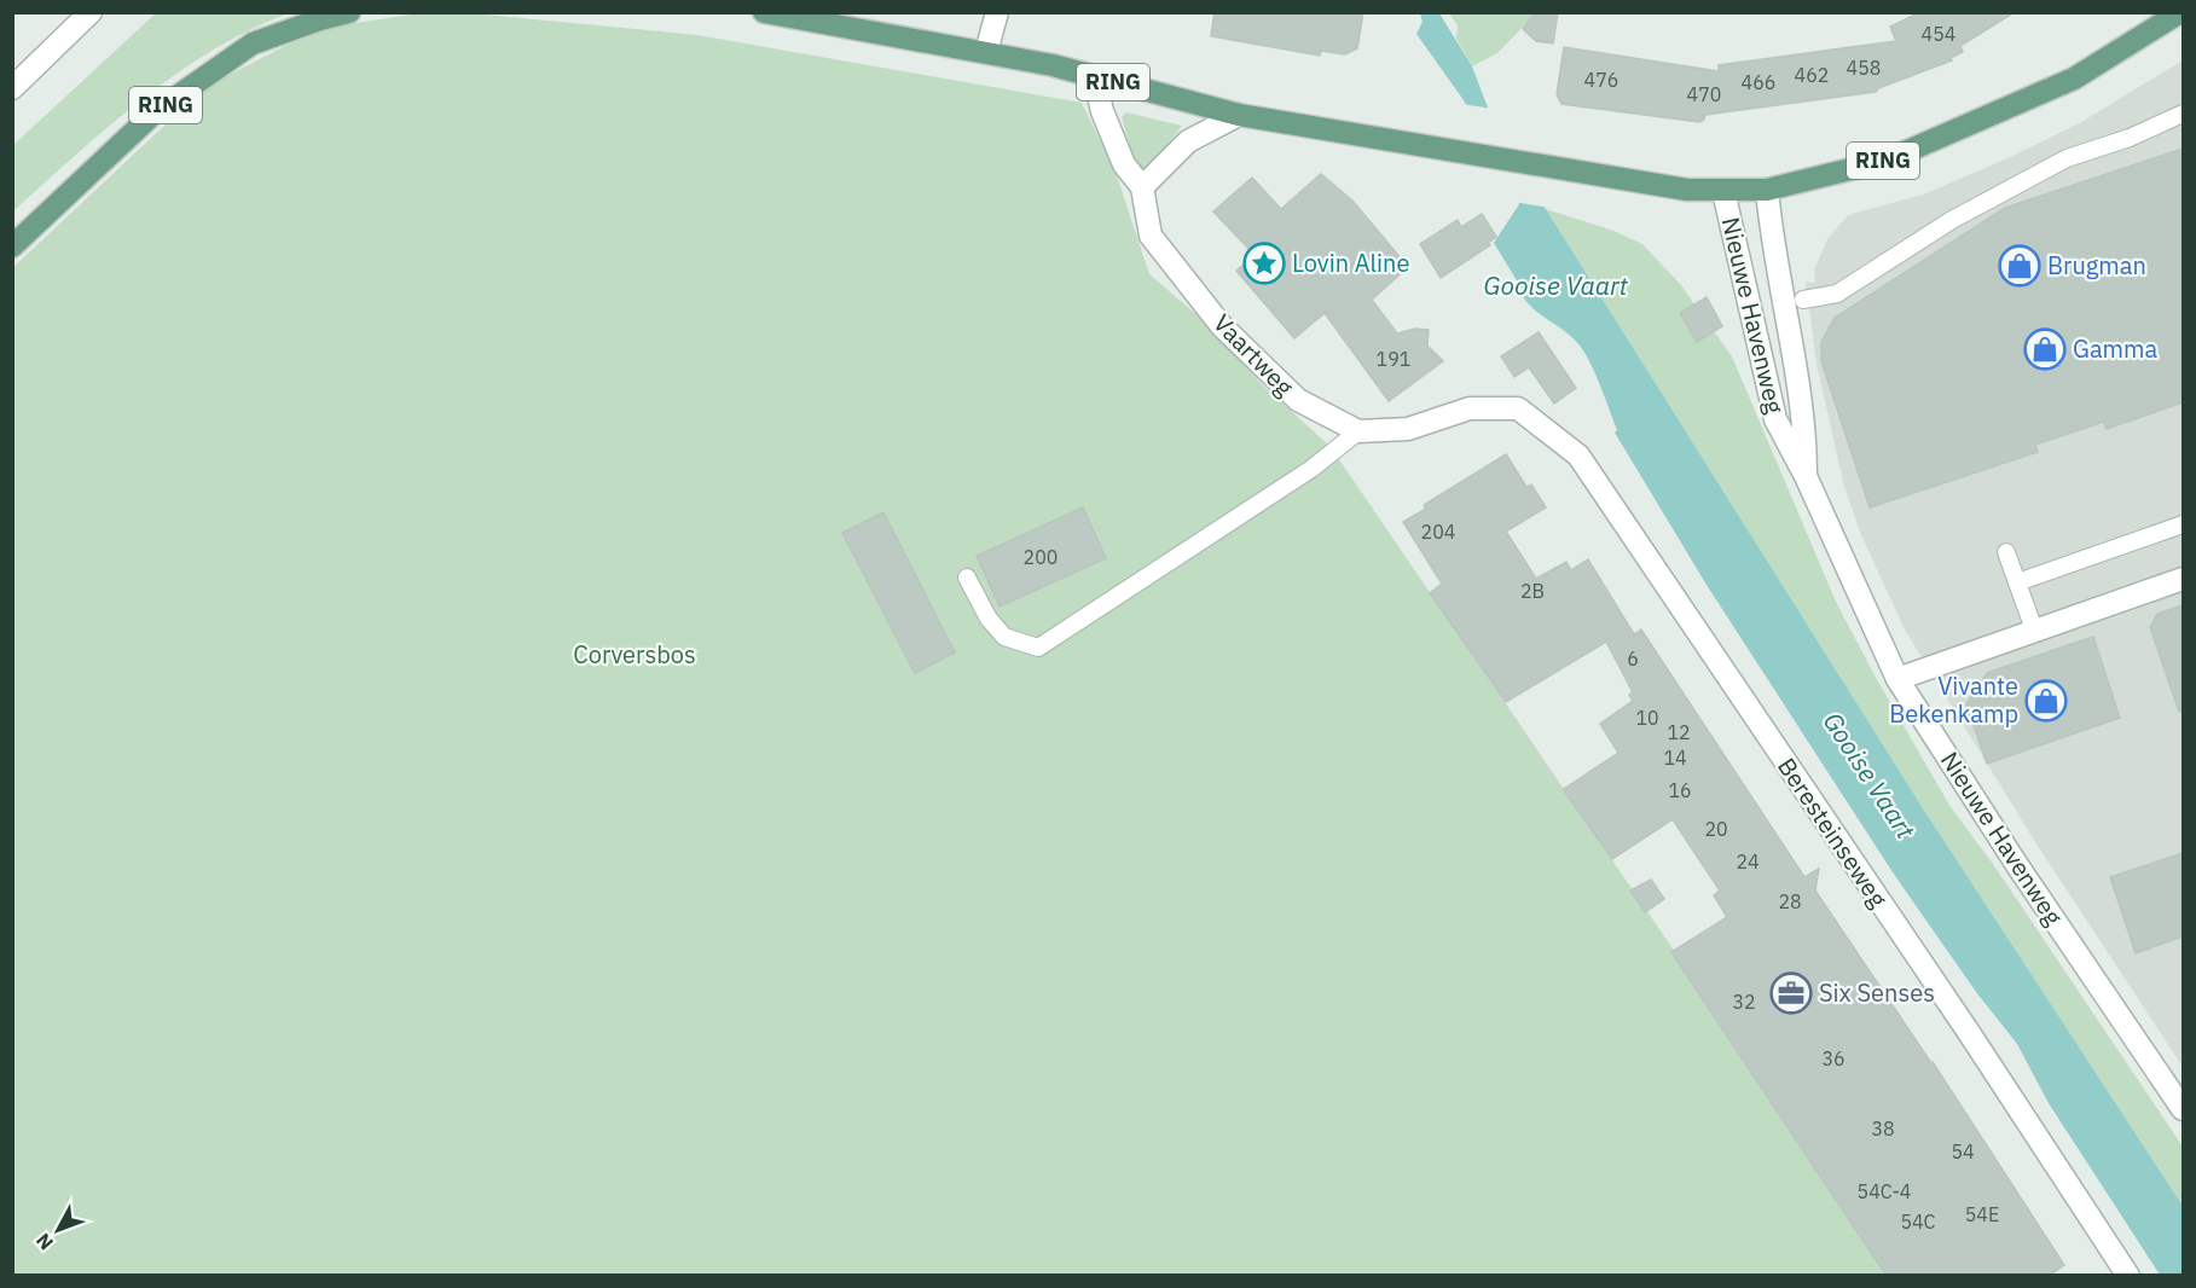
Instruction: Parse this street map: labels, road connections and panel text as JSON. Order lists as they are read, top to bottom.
{
  "streets": {
    "main road": ["RING"],
    "street": ["Nieuwe Havenweg", "Vaartweg", "Beresteinseweg"]
  },
  "crossings": [
    ["RING", "Nieuwe Havenweg"],
    ["RING", "Vaartweg"],
    ["Vaartweg", "Beresteinseweg"]
  ],
  "water": ["Gooise Vaart"],
  "parks": ["Corversbos"],
  "places": {
    "place": ["Lovin Aline"],
    "shop": ["Brugman", "Gamma", "Vivante Bekenkamp"],
    "office": ["Six Senses"]
  },
  "house_numbers": [
    "454",
    "458",
    "462",
    "476",
    "466",
    "470",
    "191",
    "204",
    "200",
    "2B",
    "6",
    "10",
    "12",
    "14",
    "16",
    "20",
    "24",
    "28",
    "32",
    "36",
    "38",
    "54",
    "54C-4",
    "54E",
    "54C"
  ],
  "north": "bottom left"
}
